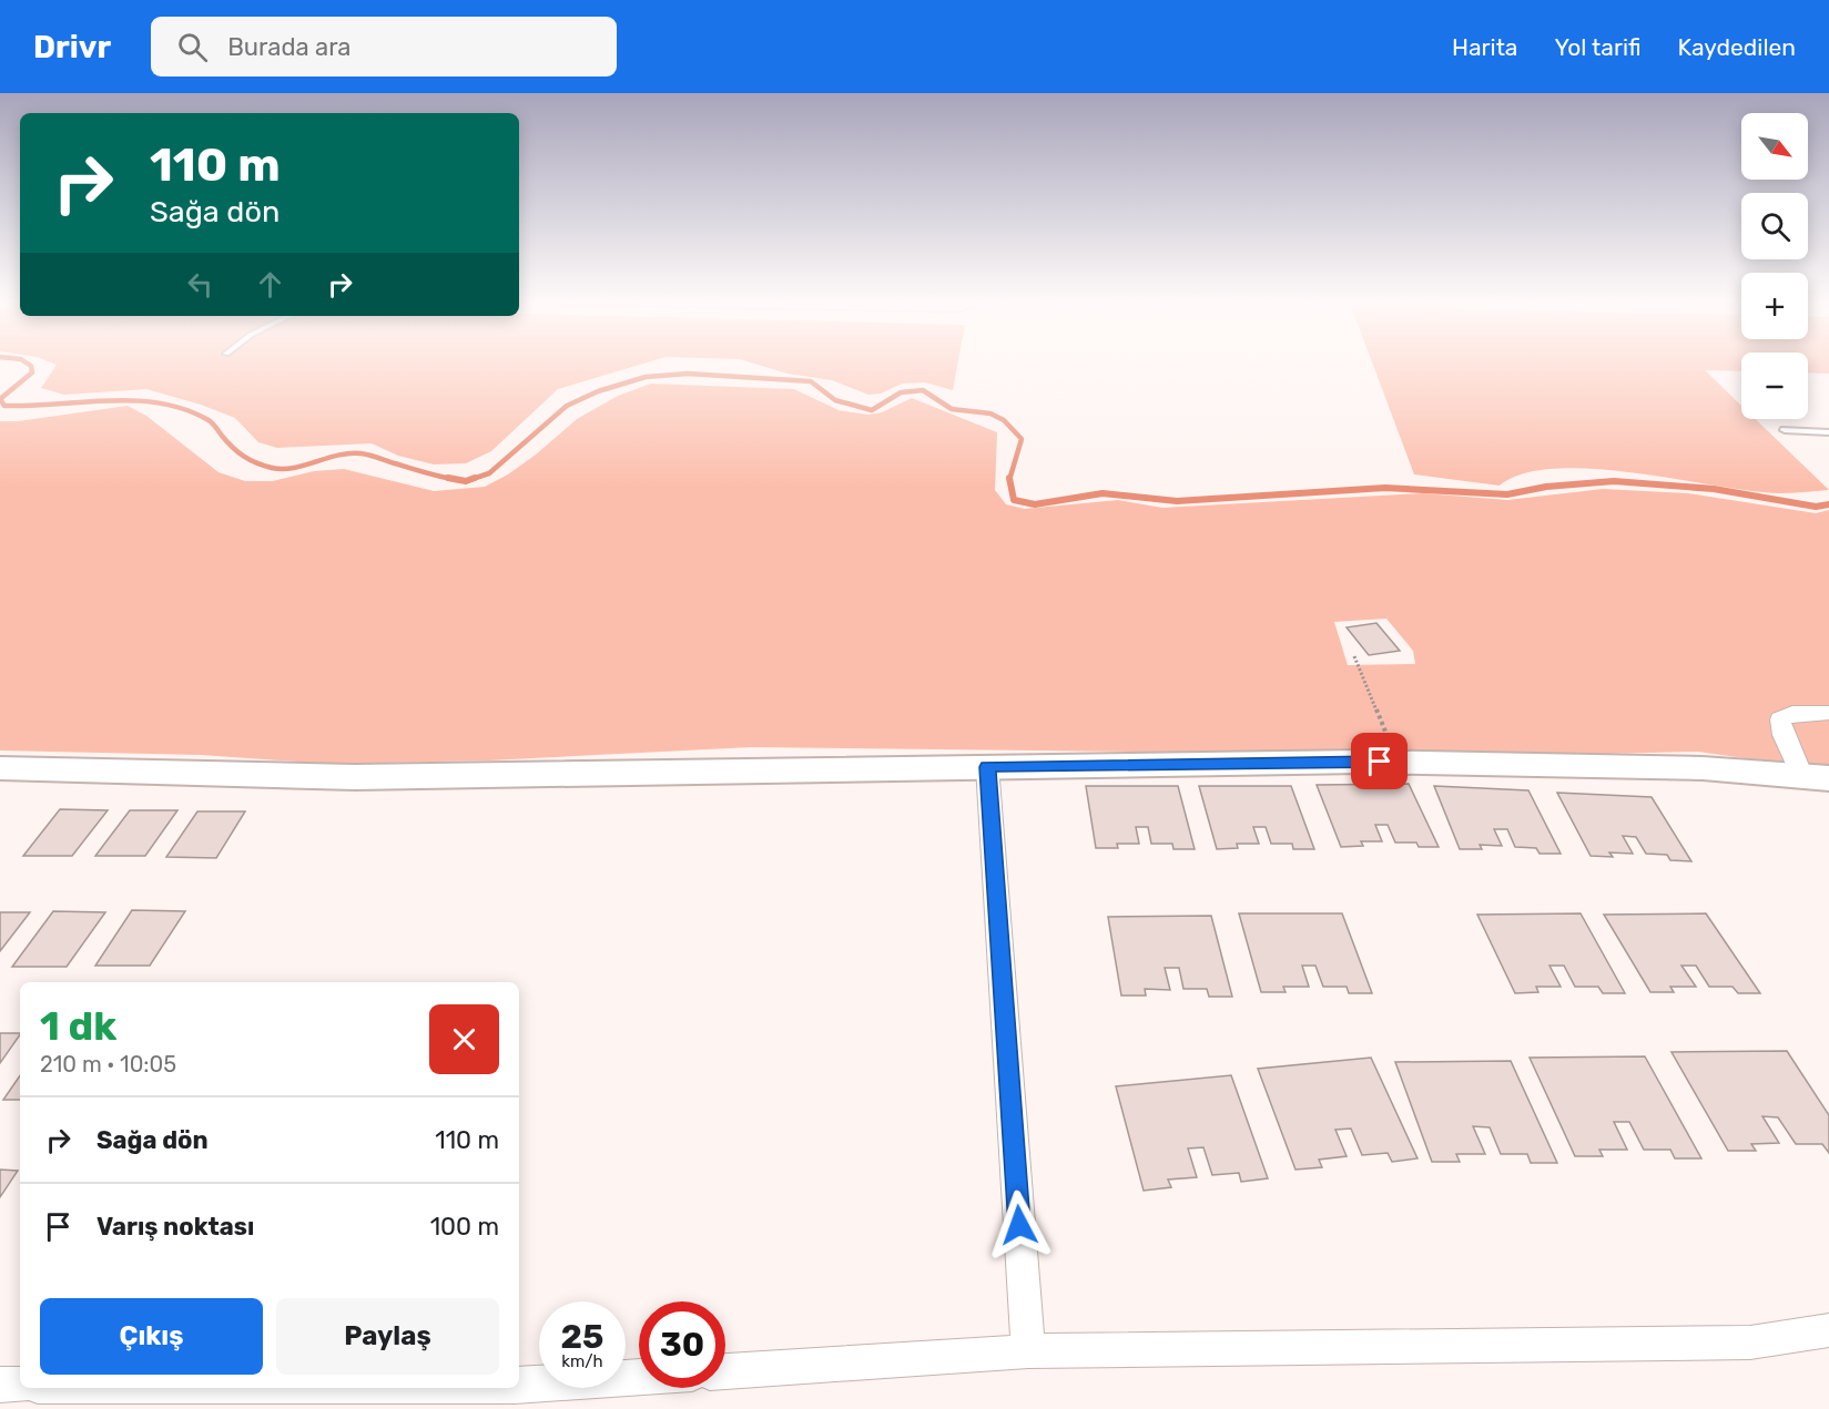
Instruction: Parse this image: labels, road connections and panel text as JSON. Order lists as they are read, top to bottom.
{
  "north": "bottom right",
  "page": {
    "header": "Drivr",
    "search": "Burada ara",
    "nav": ["Harita", "Yol tarifi", "Kaydedilen"],
    "map_buttons": ["+", "−"],
    "turn": ["110 m", "Sağa dön"],
    "heading": ["1 dk", "210 m · 10:05"],
    "list": [
      {
        "name": "Sağa dön",
        "value": "110 m"
      },
      {
        "name": "Varış noktası",
        "value": "100 m"
      }
    ],
    "buttons": ["Çıkış", "Paylaş"],
    "speed": "25 km/h",
    "limit": "30"
  }
}
